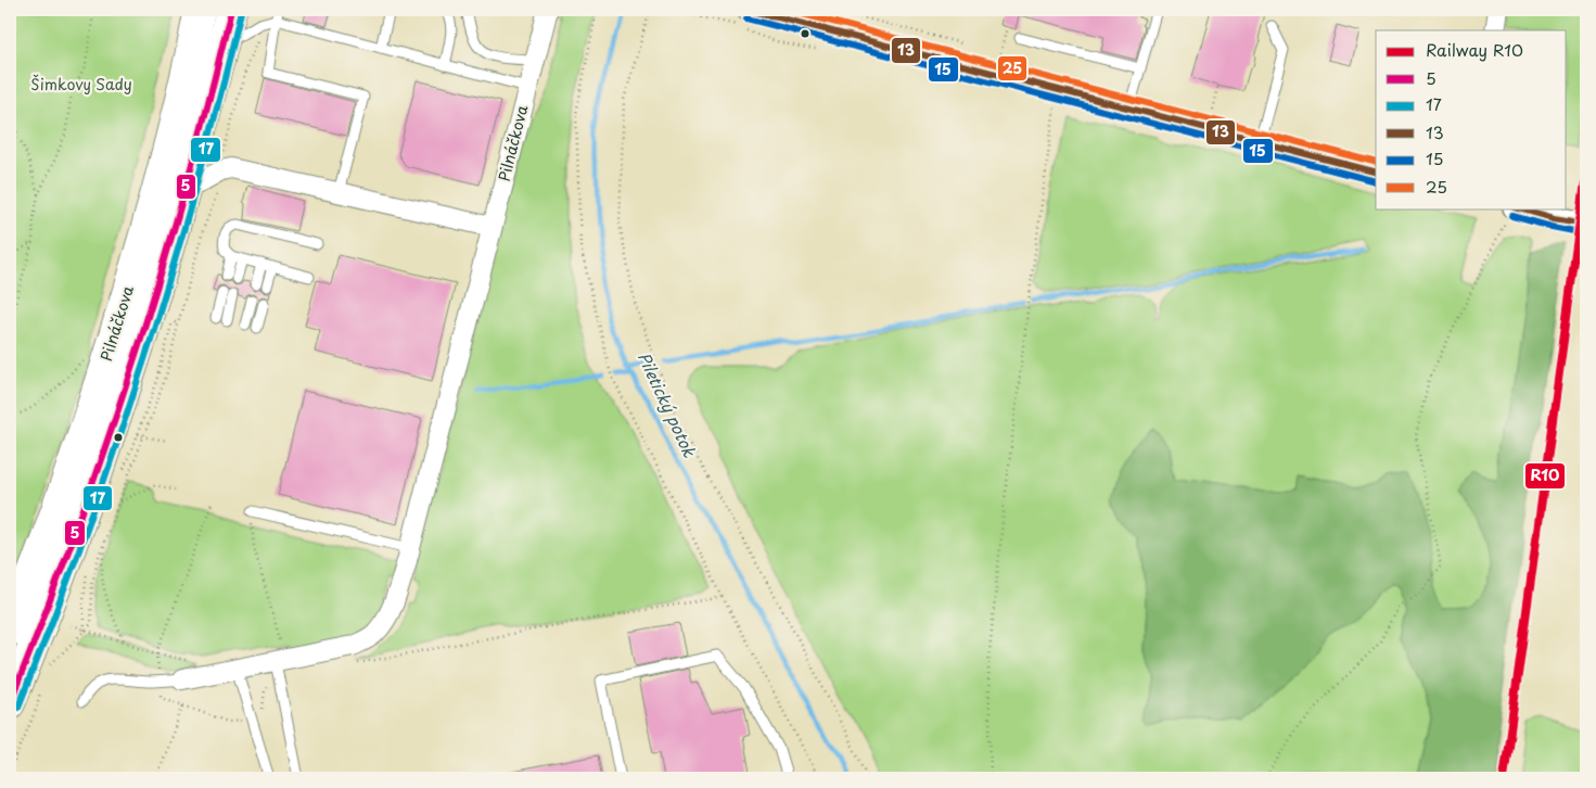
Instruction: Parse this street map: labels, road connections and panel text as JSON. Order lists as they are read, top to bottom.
{
  "streets": {
    "main road": ["Pilnáčkova"]
  },
  "water": ["Piletický potok"],
  "parks": ["Šimkovy Sady"],
  "lines": [
    "transit line 5",
    "transit line 13",
    "transit line 25",
    "transit line 17",
    "transit line 15",
    "rail line R10"
  ],
  "legend": [
    "Railway R10",
    "5",
    "17",
    "13",
    "15",
    "25"
  ]
}
